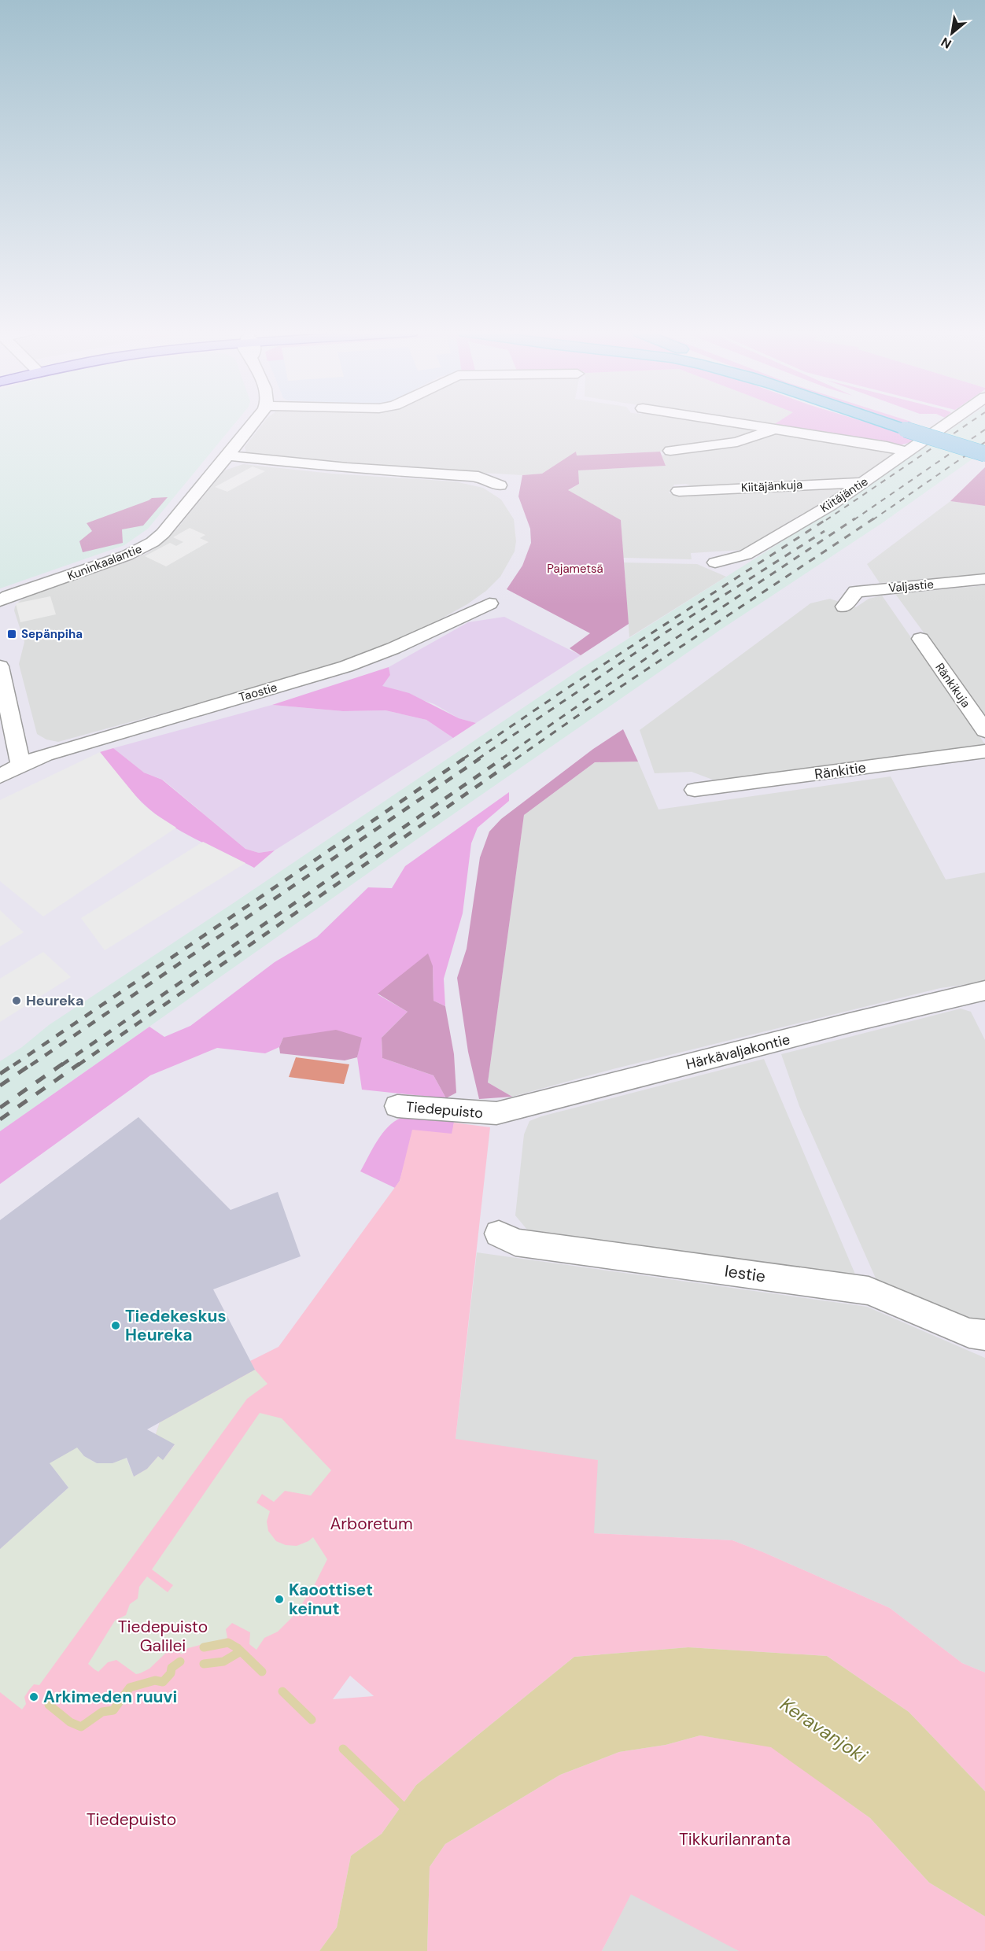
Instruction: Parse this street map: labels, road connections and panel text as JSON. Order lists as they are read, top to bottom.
{
  "streets": {
    "street": [
      "Kiitäjänkuja",
      "Kiitäjäntie",
      "Kuninkaalantie",
      "Valjastie",
      "Ränkikuja",
      "Taostie",
      "Ränkitie",
      "Härkävaljakontie",
      "Tiedepuisto",
      "Iestie"
    ]
  },
  "crossings": [
    ["Kiitäjänkuja", "Kiitäjäntie"],
    ["Härkävaljakontie", "Tiedepuisto"]
  ],
  "water": ["Keravanjoki"],
  "parks": [
    "Pajametsä",
    "Arboretum",
    "Tiedepuisto Galilei",
    "Tiedepuisto",
    "Tikkurilanranta"
  ],
  "places": {
    "transit": ["Sepänpiha"],
    "other": [
      "Heureka",
      "Tiedekeskus Heureka",
      "Kaoottiset keinut",
      "Arkimeden ruuvi"
    ]
  },
  "north": "bottom left"
}
